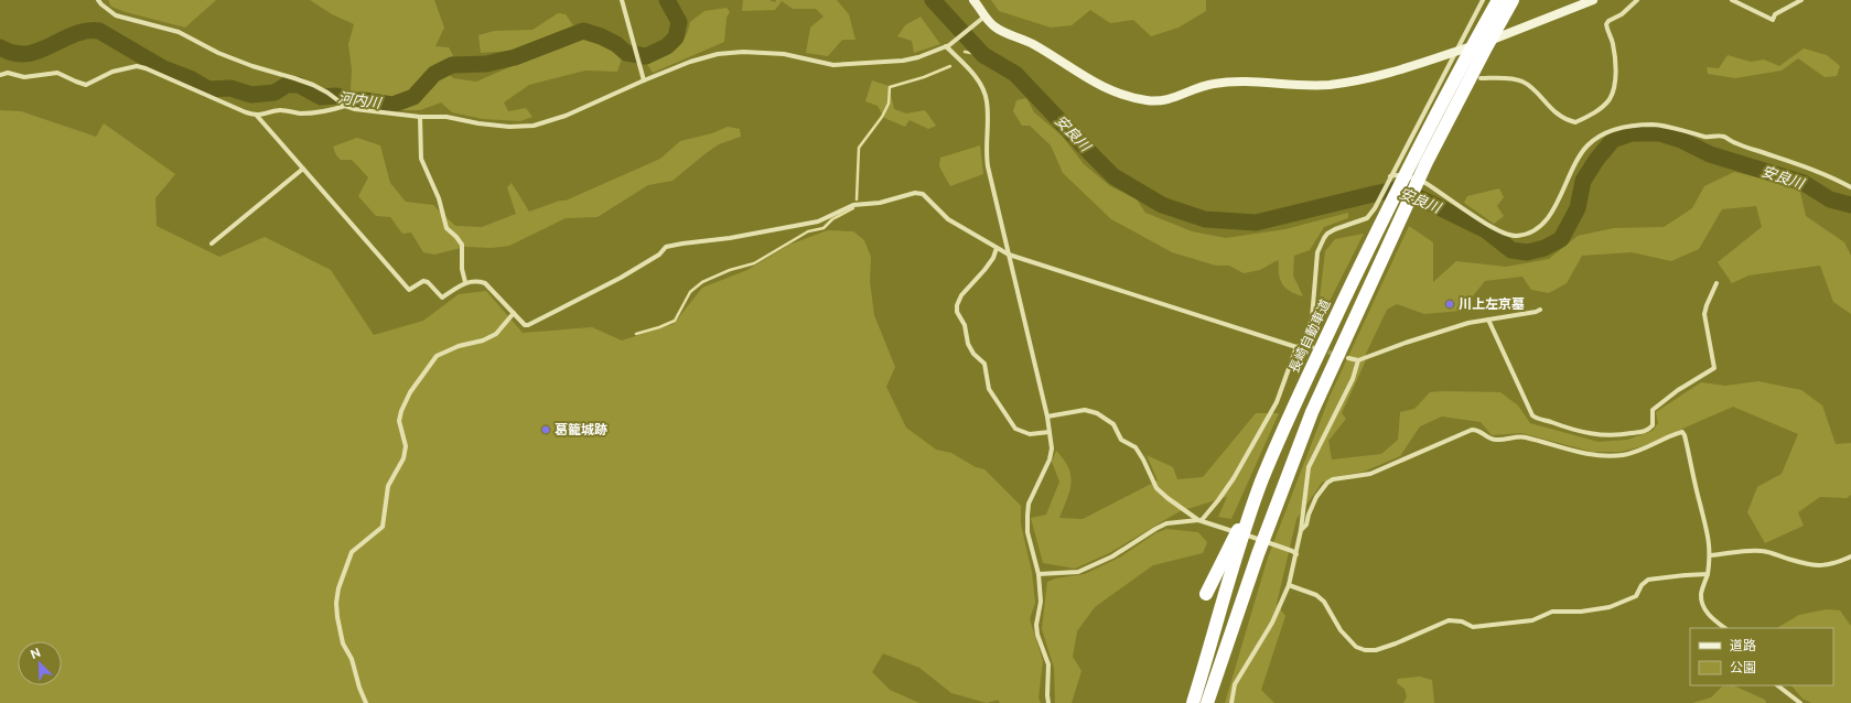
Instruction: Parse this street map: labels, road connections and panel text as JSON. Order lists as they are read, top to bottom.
{
  "streets": {
    "highway": ["長崎自動車道"]
  },
  "water": ["河内川", "安良川"],
  "places": ["川上左京墓", "葛籠城跡"],
  "legend": ["道路", "公園"],
  "north": "top left"
}
